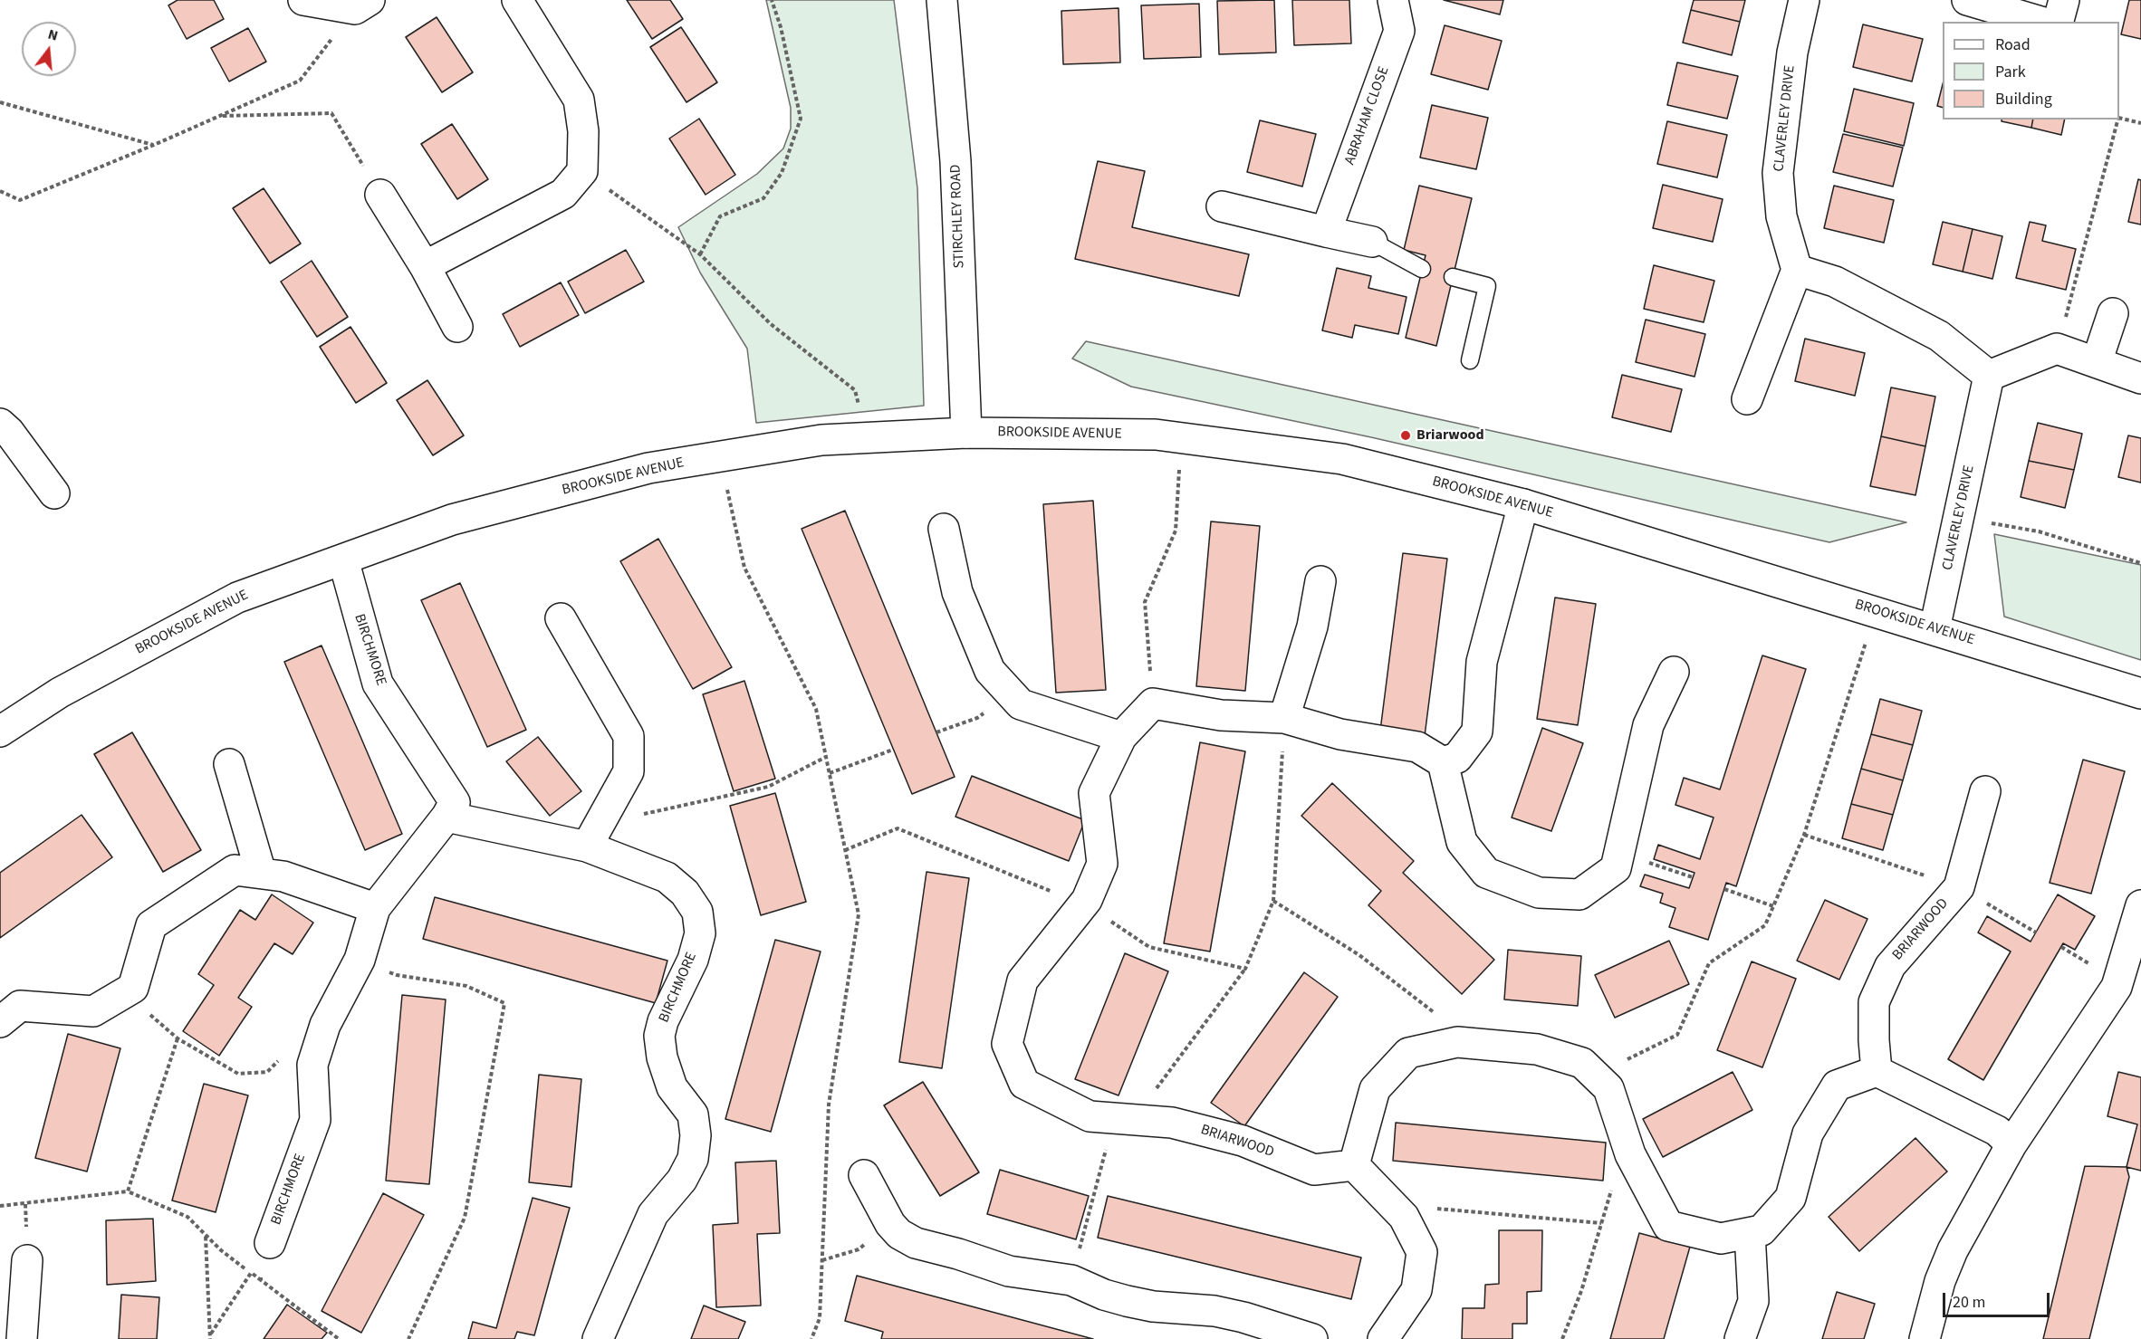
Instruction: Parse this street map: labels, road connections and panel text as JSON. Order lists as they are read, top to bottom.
{
  "streets": {
    "street": [
      "ABRAHAM CLOSE",
      "CLAVERLEY DRIVE",
      "STIRCHLEY ROAD",
      "BROOKSIDE AVENUE",
      "BIRCHMORE",
      "BRIARWOOD"
    ]
  },
  "crossings": [
    ["CLAVERLEY DRIVE", "BROOKSIDE AVENUE"],
    ["STIRCHLEY ROAD", "BROOKSIDE AVENUE"],
    ["BROOKSIDE AVENUE", "BIRCHMORE"]
  ],
  "places": ["Briarwood"],
  "legend": ["Road", "Park", "Building"],
  "scale_bar": "20 m",
  "north": "top"
}
